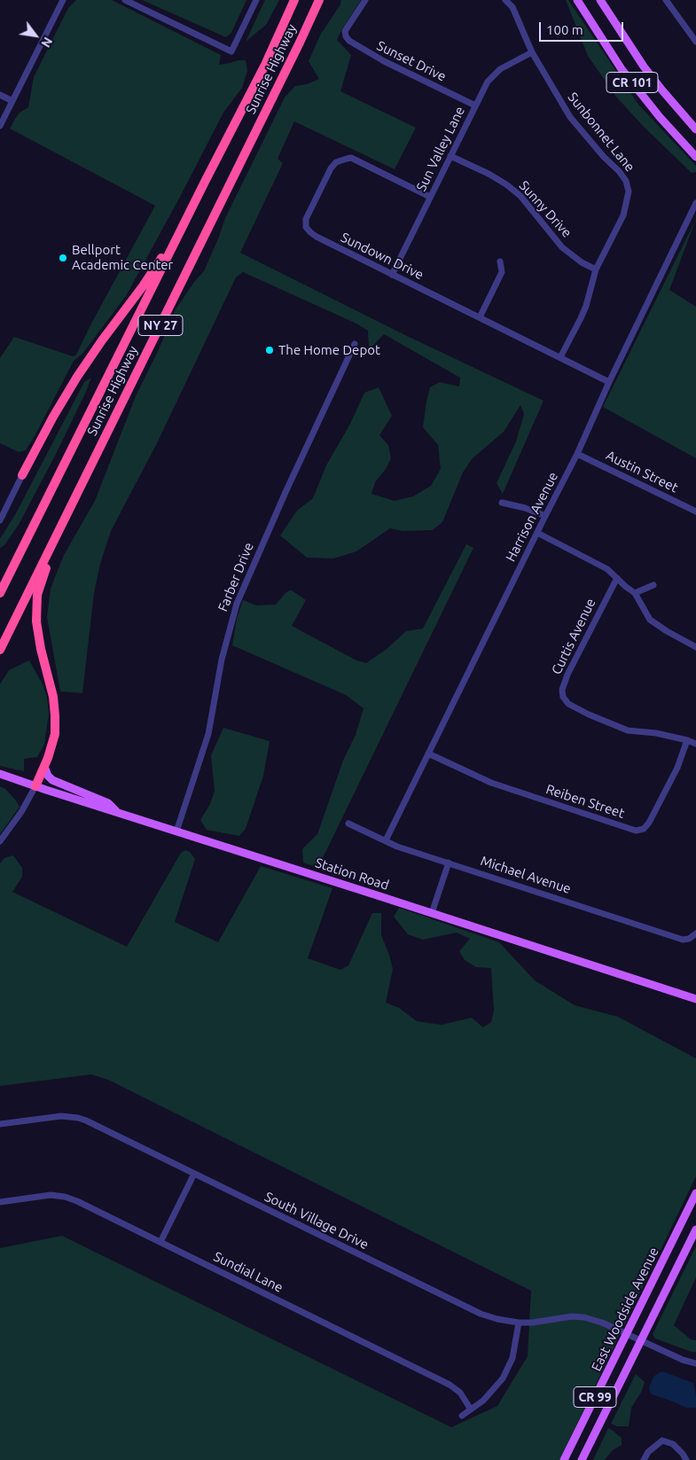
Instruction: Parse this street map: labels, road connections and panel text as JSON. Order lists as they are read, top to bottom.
{
  "streets": {
    "highway": ["Sunrise Highway", "NY 27"],
    "main road": [
      "CR 101",
      "Station Road",
      "East Woodside Avenue",
      "CR 99"
    ],
    "street": [
      "Sunset Drive",
      "Sunbonnet Lane",
      "Sun Valley Lane",
      "Sunny Drive",
      "Sundown Drive",
      "Austin Street",
      "Harrison Avenue",
      "Farber Drive",
      "Curtis Avenue",
      "Reiben Street",
      "Michael Avenue",
      "South Village Drive",
      "Sundial Lane"
    ]
  },
  "crossings": [
    ["Sunset Drive", "Sun Valley Lane"],
    ["Sunbonnet Lane", "Sun Valley Lane"],
    ["Sunbonnet Lane", "Sunny Drive"],
    ["Sunbonnet Lane", "Sundown Drive"],
    ["Sun Valley Lane", "Sunny Drive"],
    ["Sun Valley Lane", "Sundown Drive"],
    ["Sundown Drive", "Harrison Avenue"],
    ["Austin Street", "Harrison Avenue"],
    ["Harrison Avenue", "Reiben Street"],
    ["Harrison Avenue", "Michael Avenue"],
    ["Farber Drive", "Station Road"],
    ["Curtis Avenue", "Reiben Street"],
    ["South Village Drive", "East Woodside Avenue"]
  ],
  "places": ["Bellport Academic Center", "The Home Depot"],
  "scale_bar": "100 m",
  "north": "bottom right"
}
